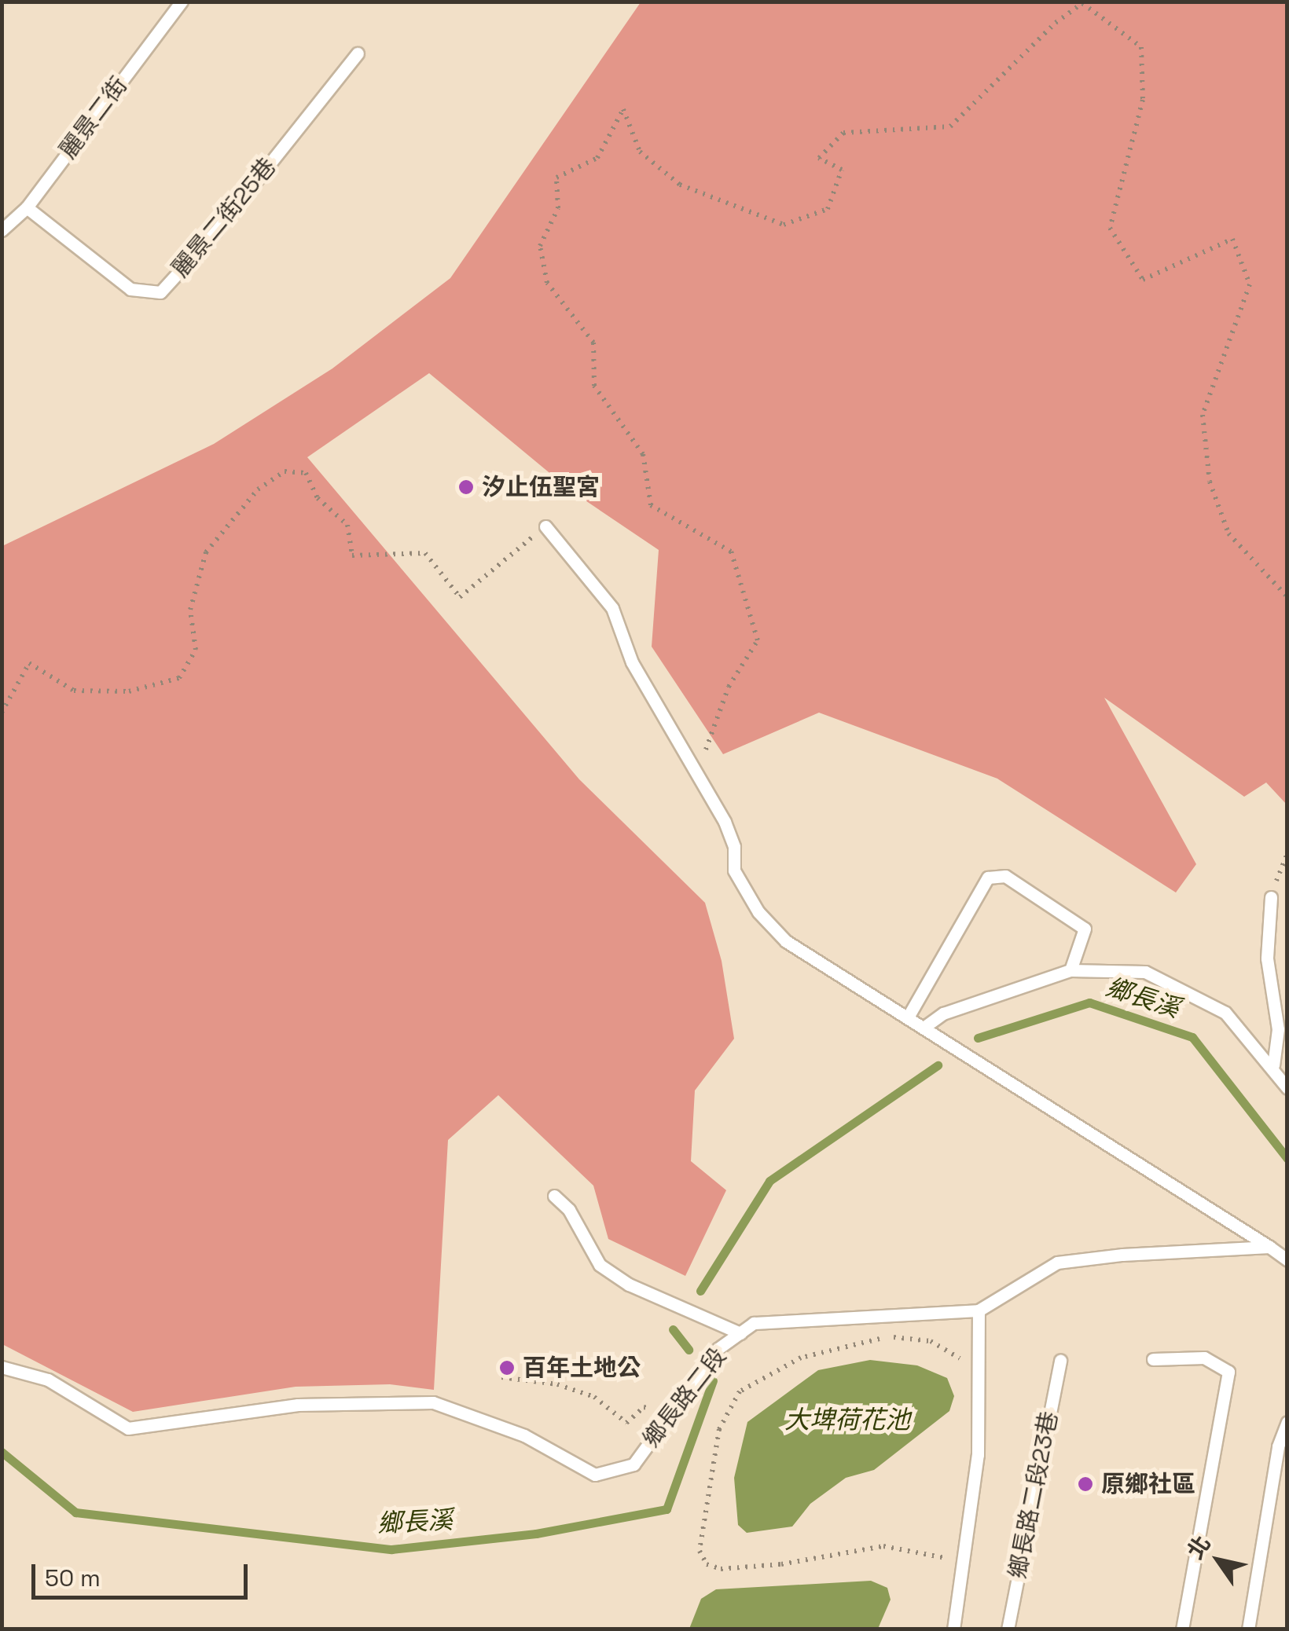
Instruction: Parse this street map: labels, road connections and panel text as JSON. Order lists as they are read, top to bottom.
{
  "streets": {
    "lane": [
      "麗景二街",
      "麗景二街25巷",
      "鄉長路二段",
      "鄉長路二段23巷"
    ]
  },
  "crossings": [
    ["麗景二街", "麗景二街25巷"]
  ],
  "water": ["鄉長溪", "大埤荷花池"],
  "places": ["汐止伍聖宮", "百年土地公", "原鄉社區"],
  "scale_bar": "50 m",
  "north": "top left"
}
